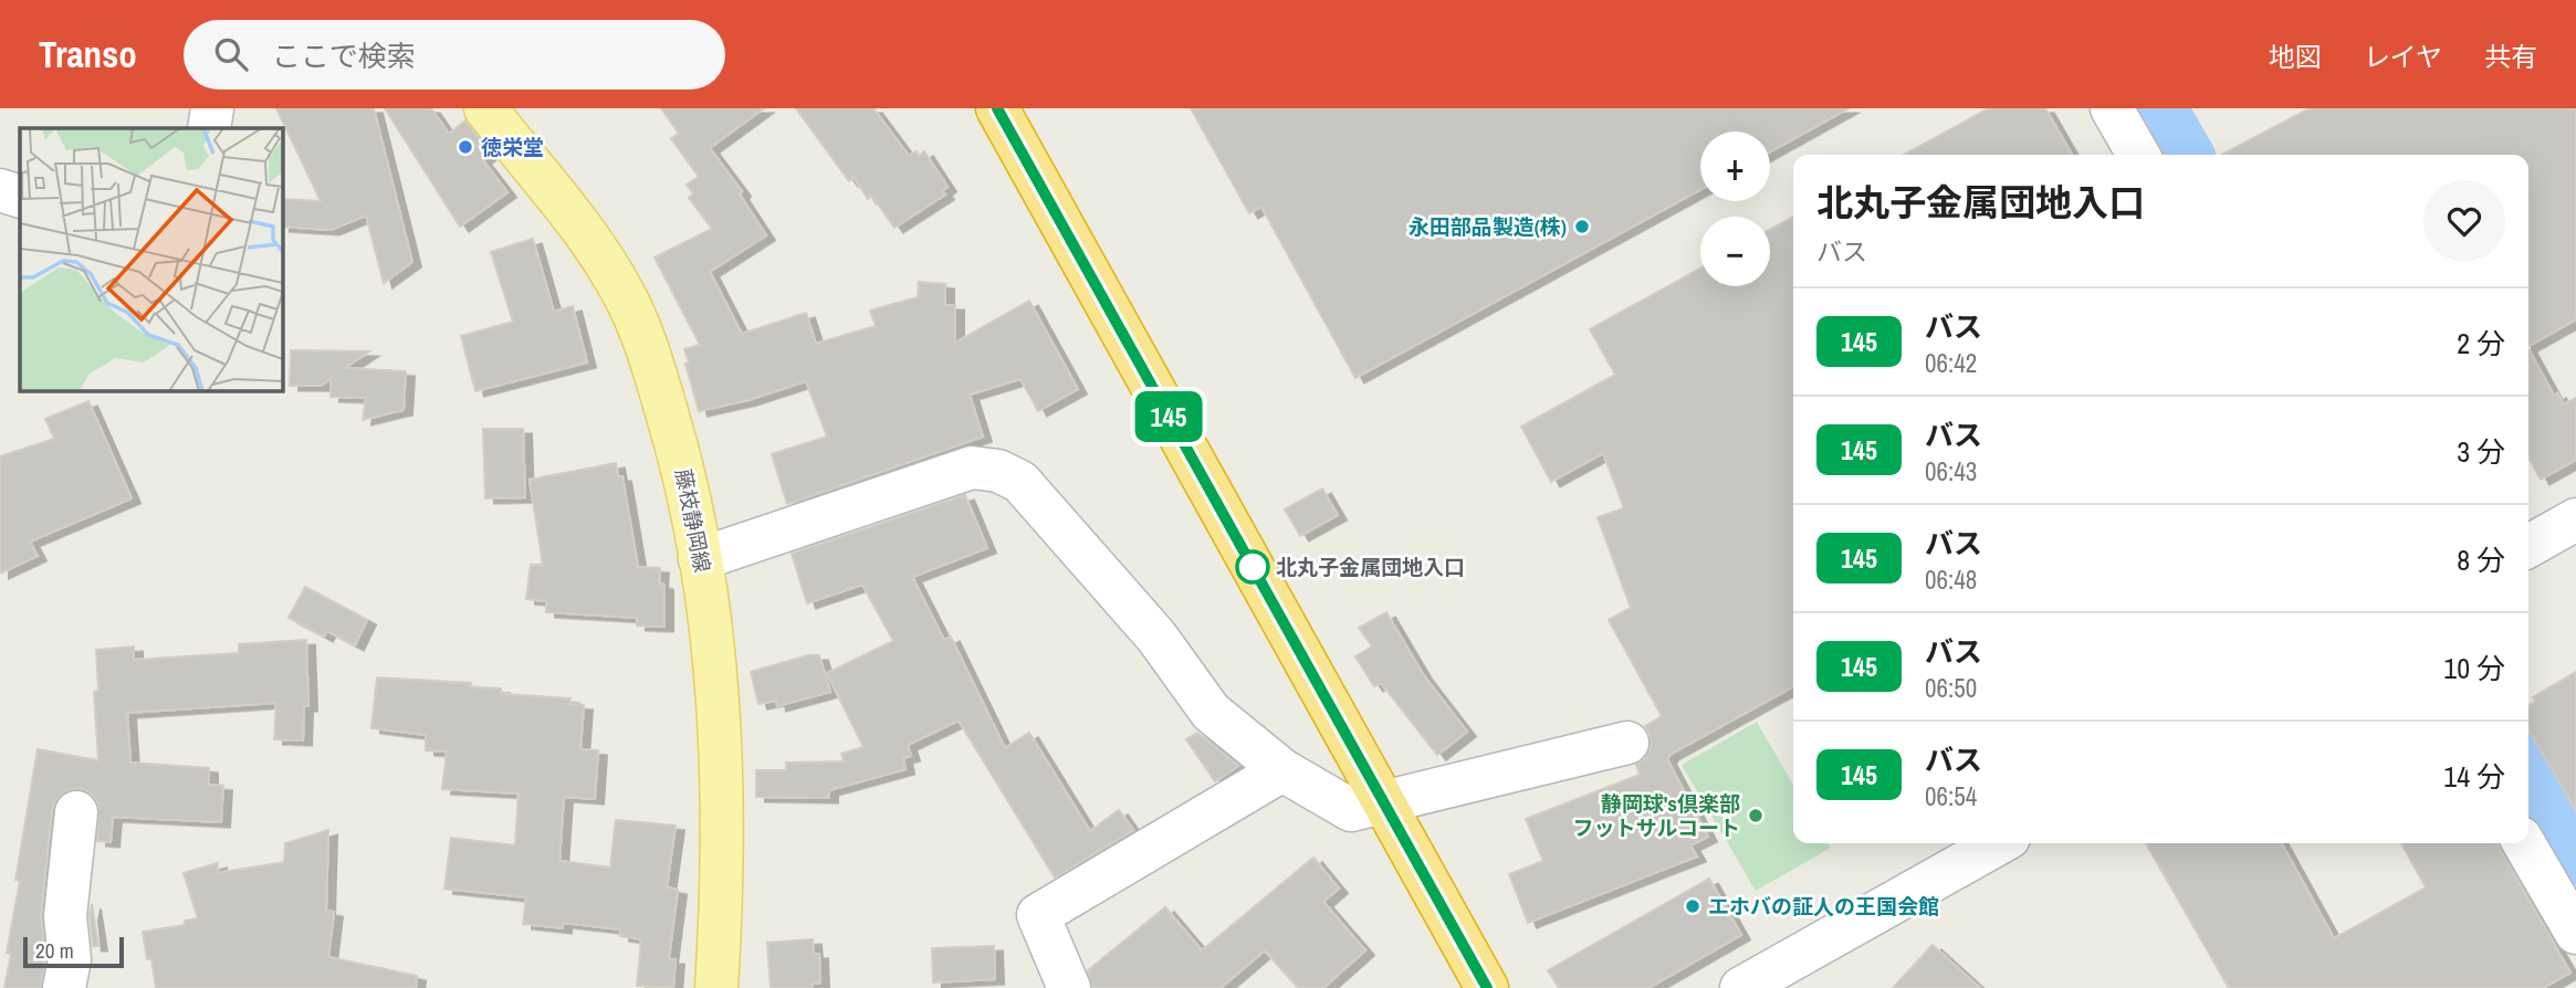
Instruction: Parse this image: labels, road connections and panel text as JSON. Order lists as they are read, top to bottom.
{
  "streets": {
    "main road": ["藤枝静岡線"]
  },
  "places": [
    "徳栄堂",
    "永田部品製造(株)",
    "北丸子金属団地入口",
    "静岡球's倶楽部 フットサルコート",
    "エホバの証人の王国会館"
  ],
  "lines": ["bus line 145"],
  "scale_bar": "20 m",
  "page": {
    "header": "Transo",
    "search": "ここで検索",
    "nav": ["地図", "レイヤ", "共有"],
    "on_map": "145",
    "map_buttons": ["+", "−"],
    "heading": ["北丸子金属団地入口", "バス"],
    "list": [
      {
        "mark": "145",
        "name": "バス",
        "note": "06:42",
        "value": "2 分"
      },
      {
        "mark": "145",
        "name": "バス",
        "note": "06:43",
        "value": "3 分"
      },
      {
        "mark": "145",
        "name": "バス",
        "note": "06:48",
        "value": "8 分"
      },
      {
        "mark": "145",
        "name": "バス",
        "note": "06:50",
        "value": "10 分"
      },
      {
        "mark": "145",
        "name": "バス",
        "note": "06:54",
        "value": "14 分"
      }
    ],
    "scale": "20 m"
  }
}
